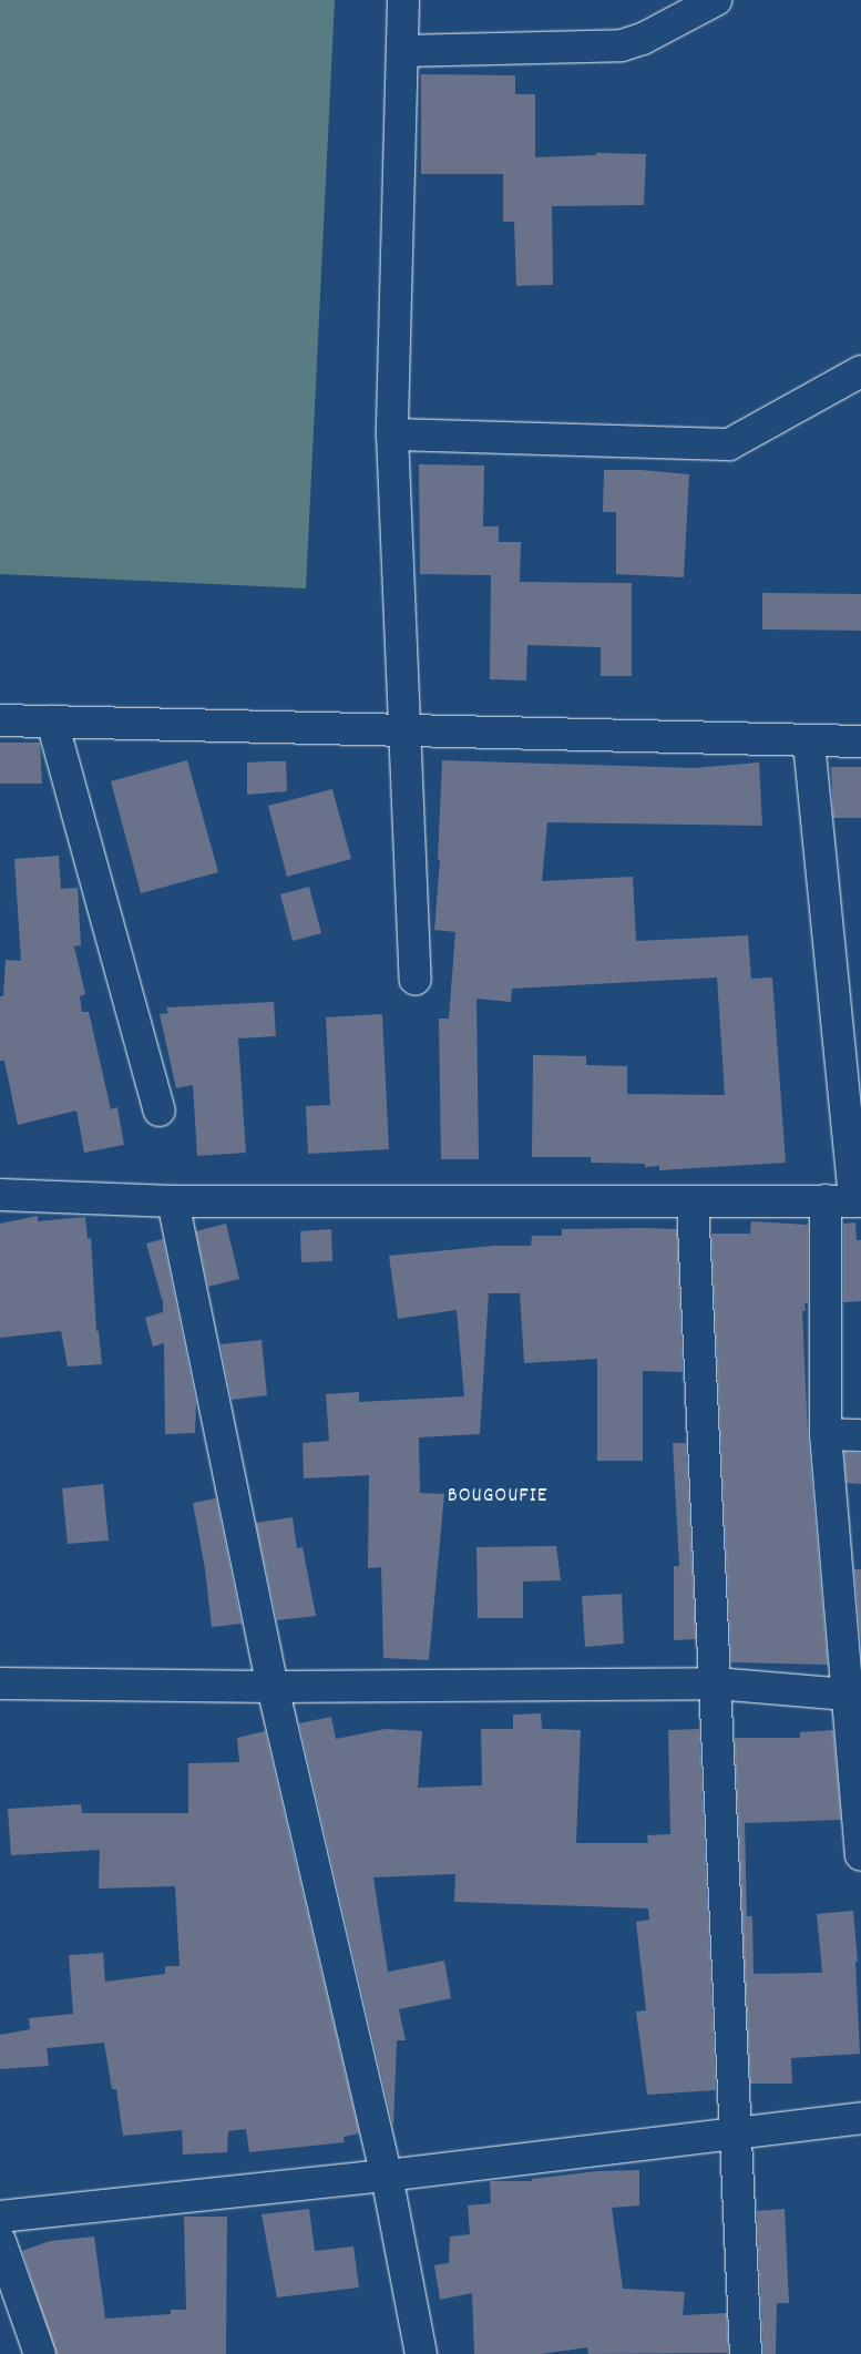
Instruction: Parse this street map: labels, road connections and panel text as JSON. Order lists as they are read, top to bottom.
{
  "districts": ["BOUGOUFIE"]
}
